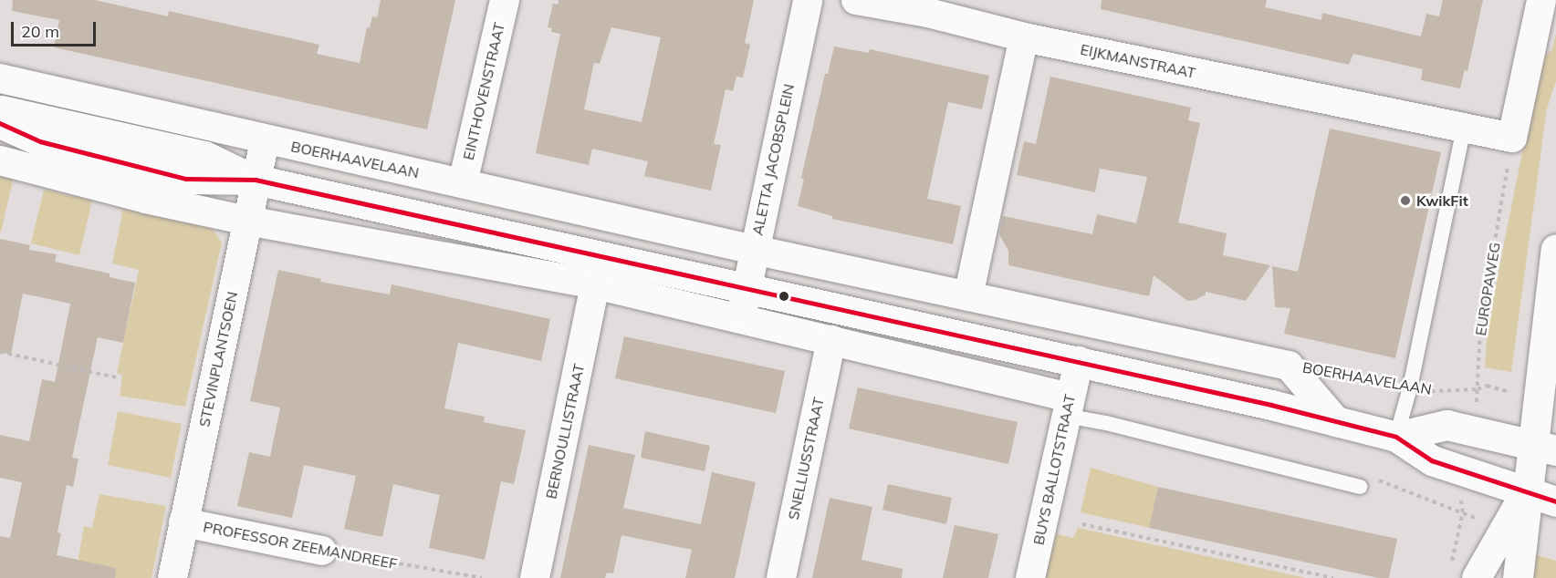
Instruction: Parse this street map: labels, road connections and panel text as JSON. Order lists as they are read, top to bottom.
{
  "streets": {
    "street": [
      "EIJKMANSTRAAT",
      "EINTHOVENSTRAAT",
      "BOERHAAVELAAN",
      "ALETTA JACOBSPLEIN",
      "STEVINPLANTSOEN",
      "BERNOULLISTRAAT",
      "SNELLIUSSTRAAT",
      "BUYS BALLOTSTRAAT",
      "PROFESSOR ZEEMANDREEF"
    ],
    "path": ["EUROPAWEG"]
  },
  "crossings": [
    ["EIJKMANSTRAAT", "EUROPAWEG"],
    ["EINTHOVENSTRAAT", "BOERHAAVELAAN"],
    ["BOERHAAVELAAN", "ALETTA JACOBSPLEIN"],
    ["BOERHAAVELAAN", "EUROPAWEG"],
    ["BOERHAAVELAAN", "STEVINPLANTSOEN"],
    ["STEVINPLANTSOEN", "PROFESSOR ZEEMANDREEF"]
  ],
  "places": ["KwikFit"],
  "scale_bar": "20 m"
}
